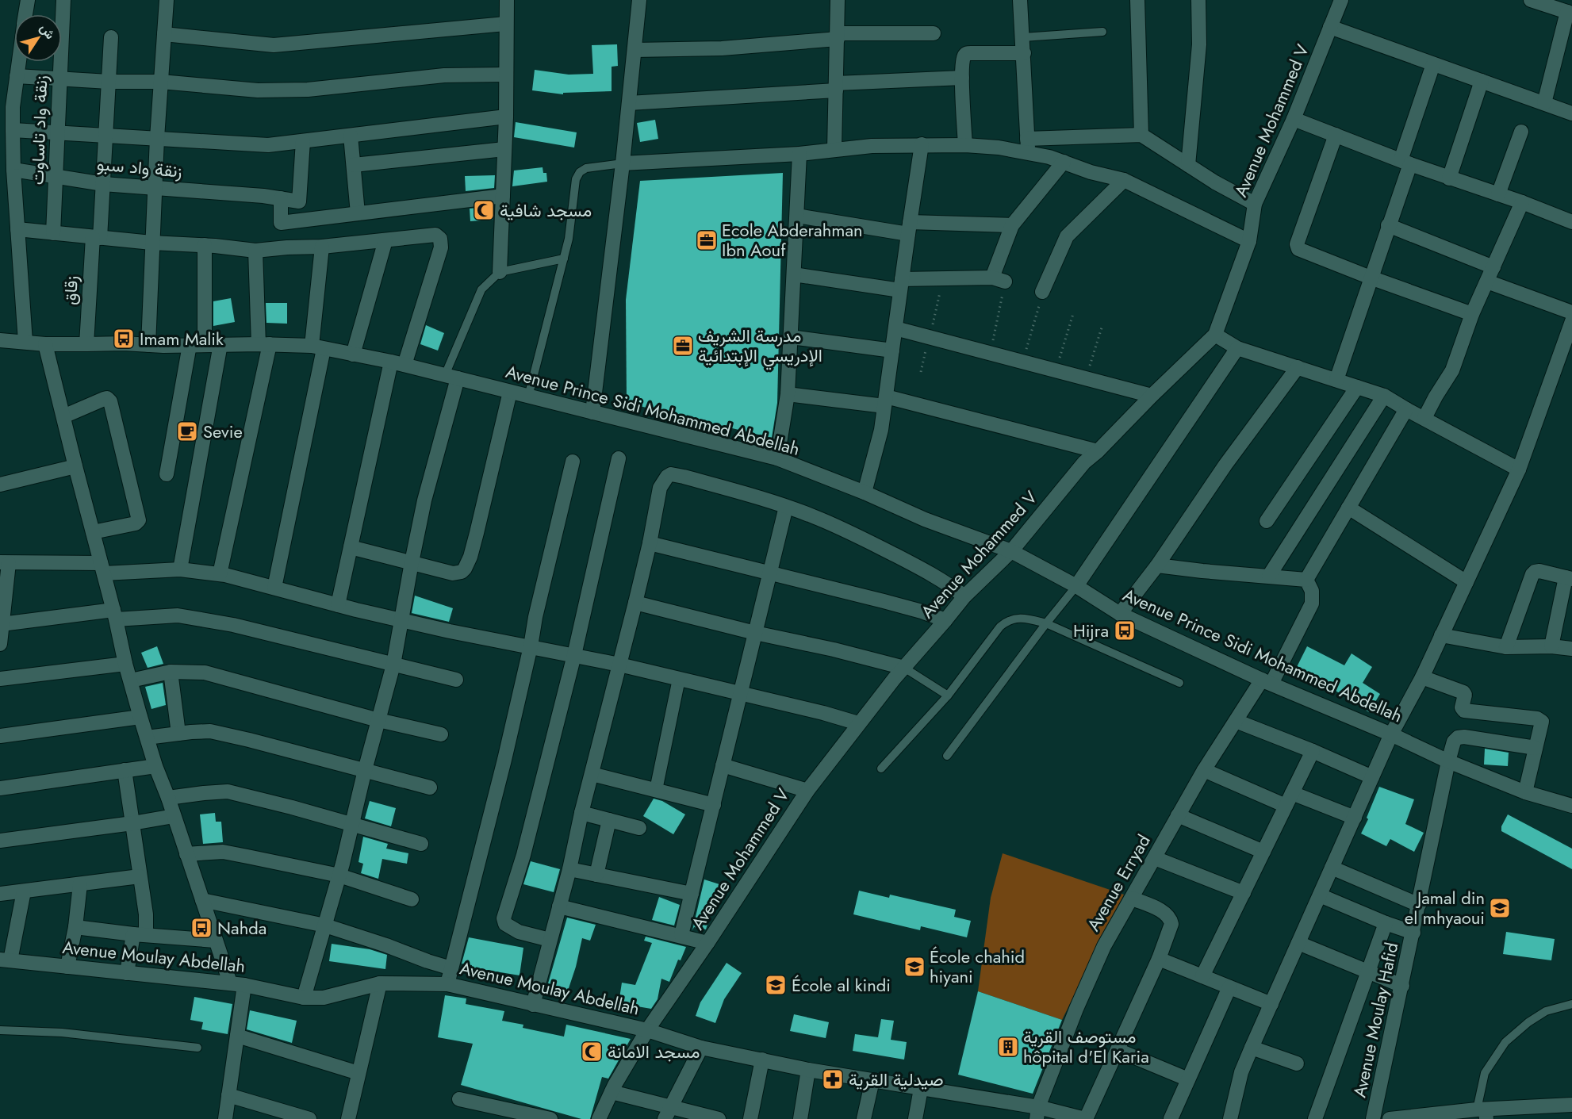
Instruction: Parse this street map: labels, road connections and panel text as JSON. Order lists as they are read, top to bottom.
{
  "streets": {
    "street": [
      "Avenue Mohammed V",
      "زنقة واد تاساوت",
      "زنقة واد سبو",
      "زقاق",
      "Avenue Prince Sidi Mohammed Abdellah",
      "Avenue Erryad",
      "Avenue Moulay Abdellah",
      "Avenue Moulay Hafid"
    ]
  },
  "crossings": [
    ["Avenue Mohammed V", "Avenue Prince Sidi Mohammed Abdellah"],
    ["Avenue Mohammed V", "Avenue Moulay Abdellah"],
    ["زنقة واد تاساوت", "زنقة واد سبو"],
    ["زنقة واد سبو", "زقاق"],
    ["زقاق", "Avenue Prince Sidi Mohammed Abdellah"],
    ["Avenue Prince Sidi Mohammed Abdellah", "Avenue Erryad"],
    ["Avenue Prince Sidi Mohammed Abdellah", "Avenue Moulay Hafid"],
    ["Avenue Erryad", "Avenue Moulay Abdellah"]
  ],
  "places": {
    "mosque": ["مسجد شافية", "مسجد الامانة"],
    "office": ["Ecole Abderahman Ibn Aouf", "مدرسة الشريف الإدريسي الإبتدائية"],
    "bus stop": ["Imam Malik", "Hijra", "Nahda"],
    "cafe": ["Sevie"],
    "school or university": ["Jamal din el mhyaoui", "École chahid hiyani", "École al kindi"],
    "building": ["مستوصف القرية hôpital d'El Karia"],
    "pharmacy": ["صيدلية القرية"]
  },
  "north": "top right"
}
